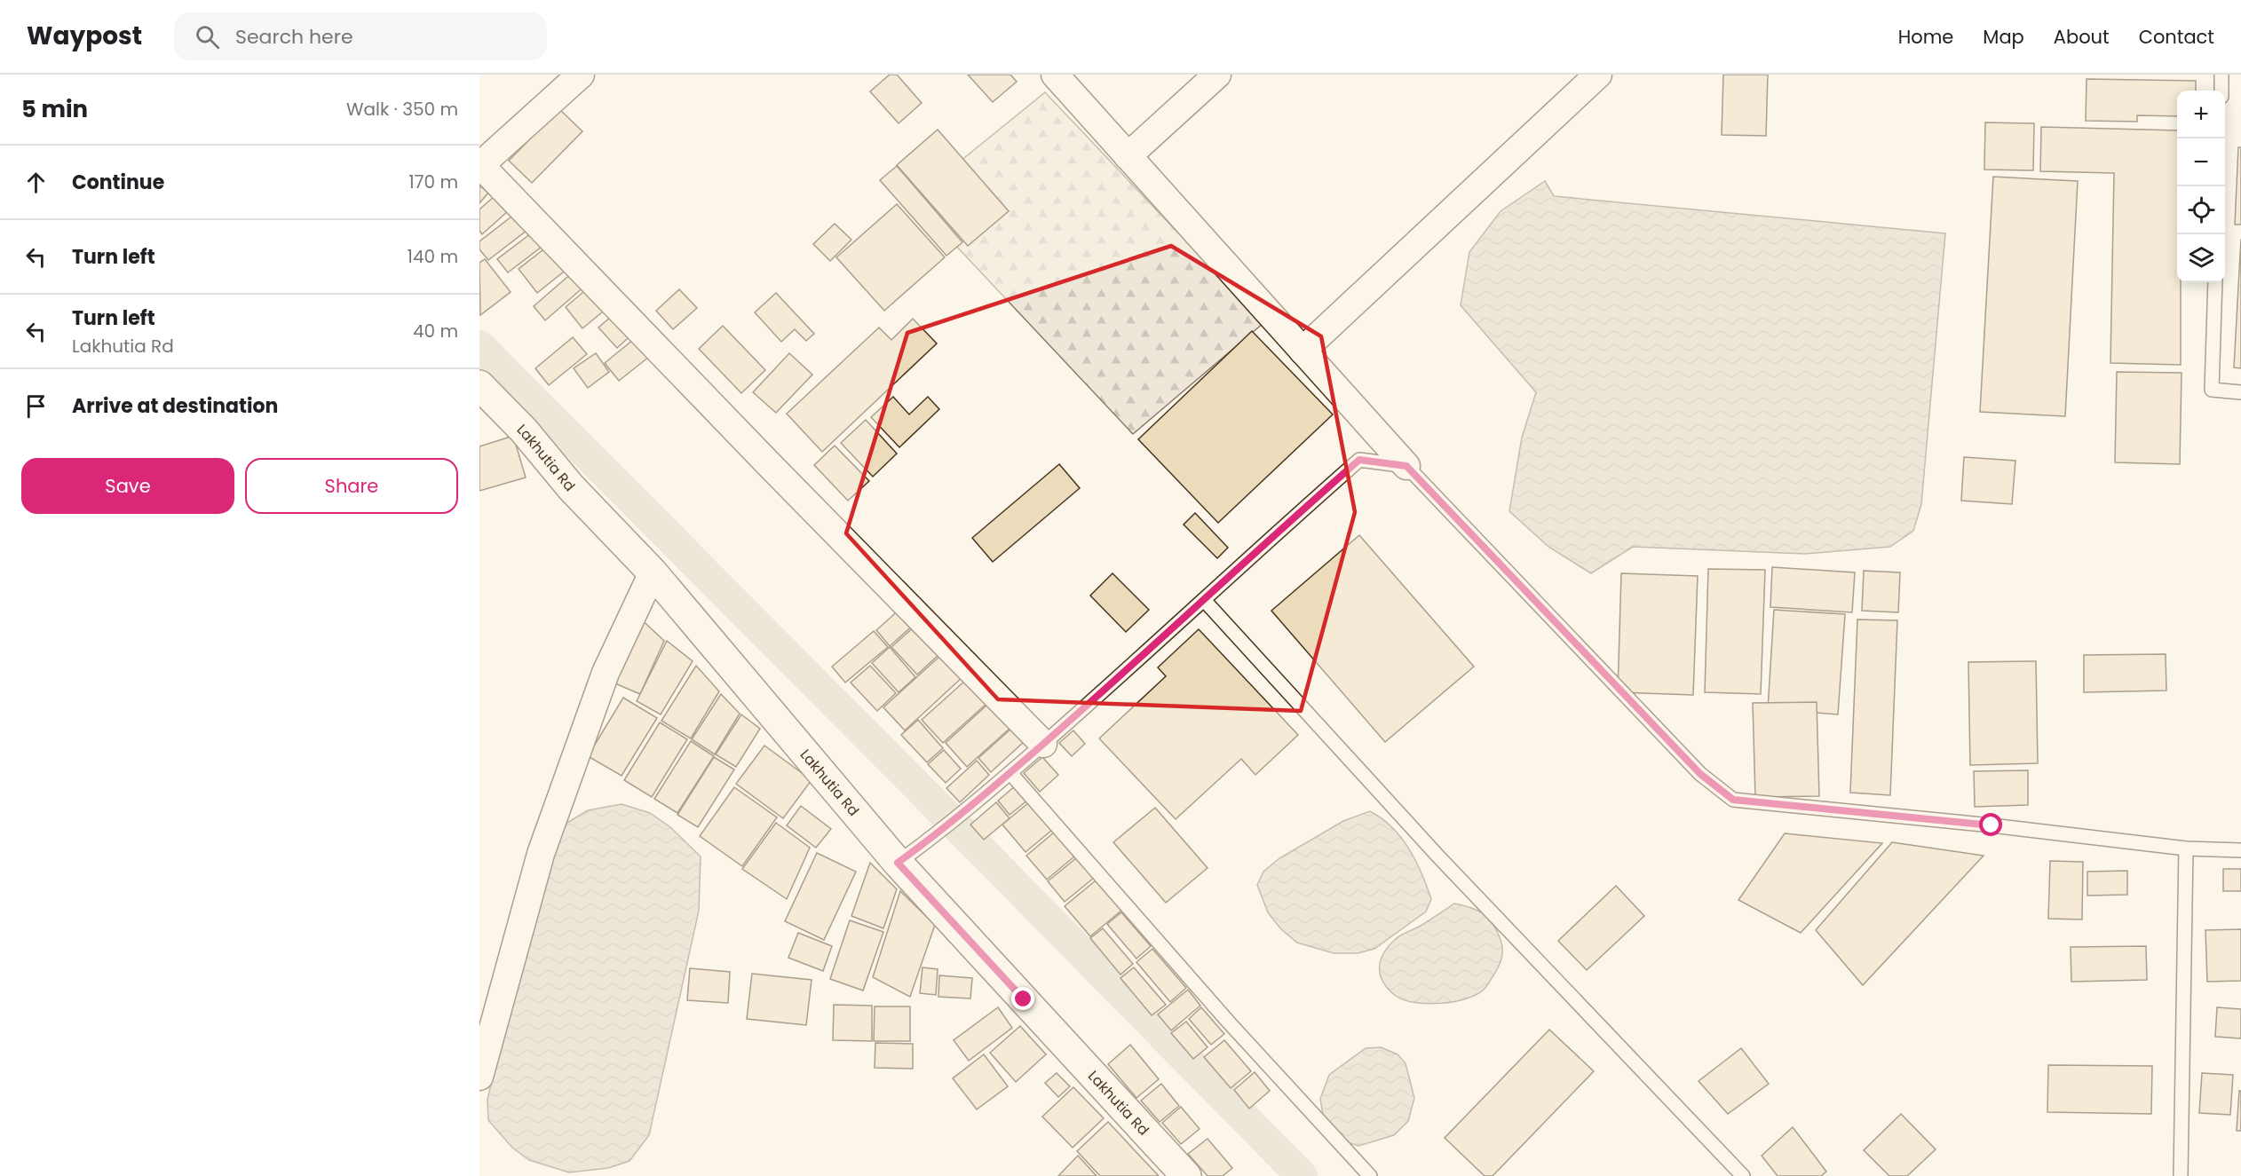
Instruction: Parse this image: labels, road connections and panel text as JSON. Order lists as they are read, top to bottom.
{
  "streets": {
    "street": ["Lakhutia Rd"]
  },
  "page": {
    "header": "Waypost",
    "search": "Search here",
    "nav": [
      "Home",
      "Map",
      "About",
      "Contact"
    ],
    "heading": ["5 min", "Walk · 350 m"],
    "map_buttons": ["+", "−"],
    "list": [
      ["Continue", "170 m"],
      ["Turn left", "140 m"],
      ["Turn left", "Lakhutia Rd", "40 m"],
      "Arrive at destination"
    ],
    "buttons": ["Save", "Share"]
  }
}
